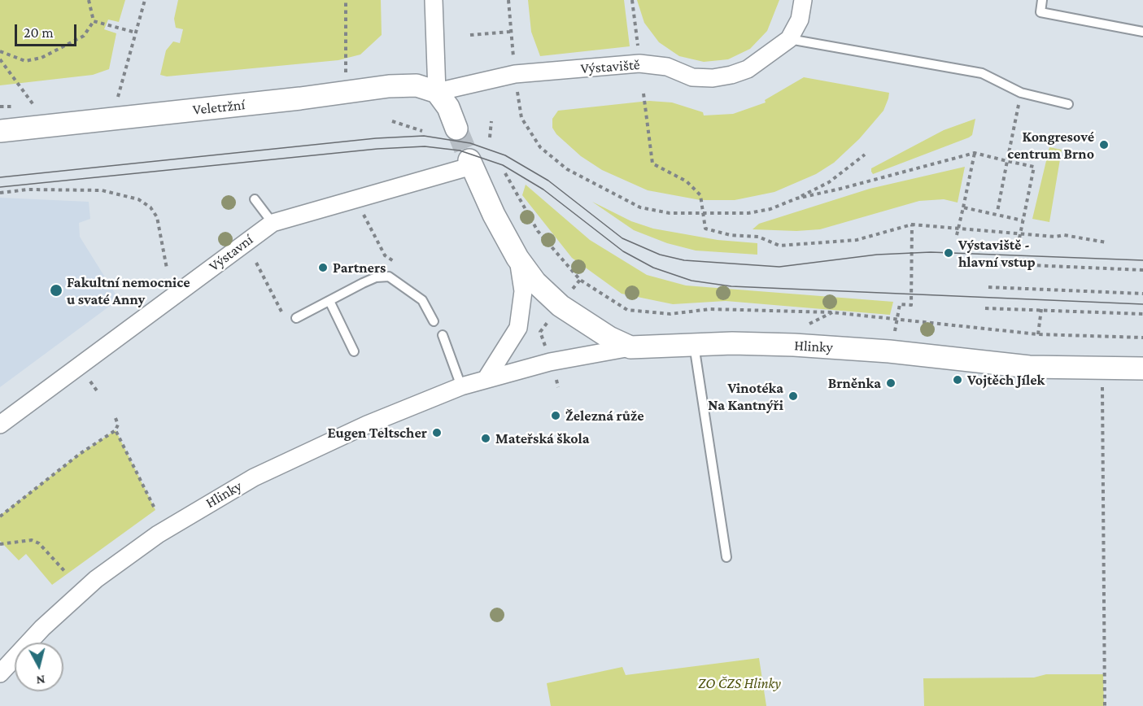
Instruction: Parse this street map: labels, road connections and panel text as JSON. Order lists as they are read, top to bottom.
{
  "streets": {
    "street": [
      "Výstaviště",
      "Veletržní",
      "Výstavní",
      "Hlinky"
    ]
  },
  "crossings": [
    ["Výstaviště", "Veletržní"],
    ["Výstavní", "Hlinky"]
  ],
  "parks": ["ZO ČZS Hlinky"],
  "places": [
    "Kongresové centrum Brno",
    "Výstaviště - hlavní vstup",
    "Partners",
    "Fakultní nemocnice u svaté Anny",
    "Vojtěch Jílek",
    "Brněnka",
    "Vinotéka Na Kantnýři",
    "Železná růže",
    "Eugen Teltscher",
    "Mateřská škola"
  ],
  "scale_bar": "20 m",
  "north": "bottom"
}
